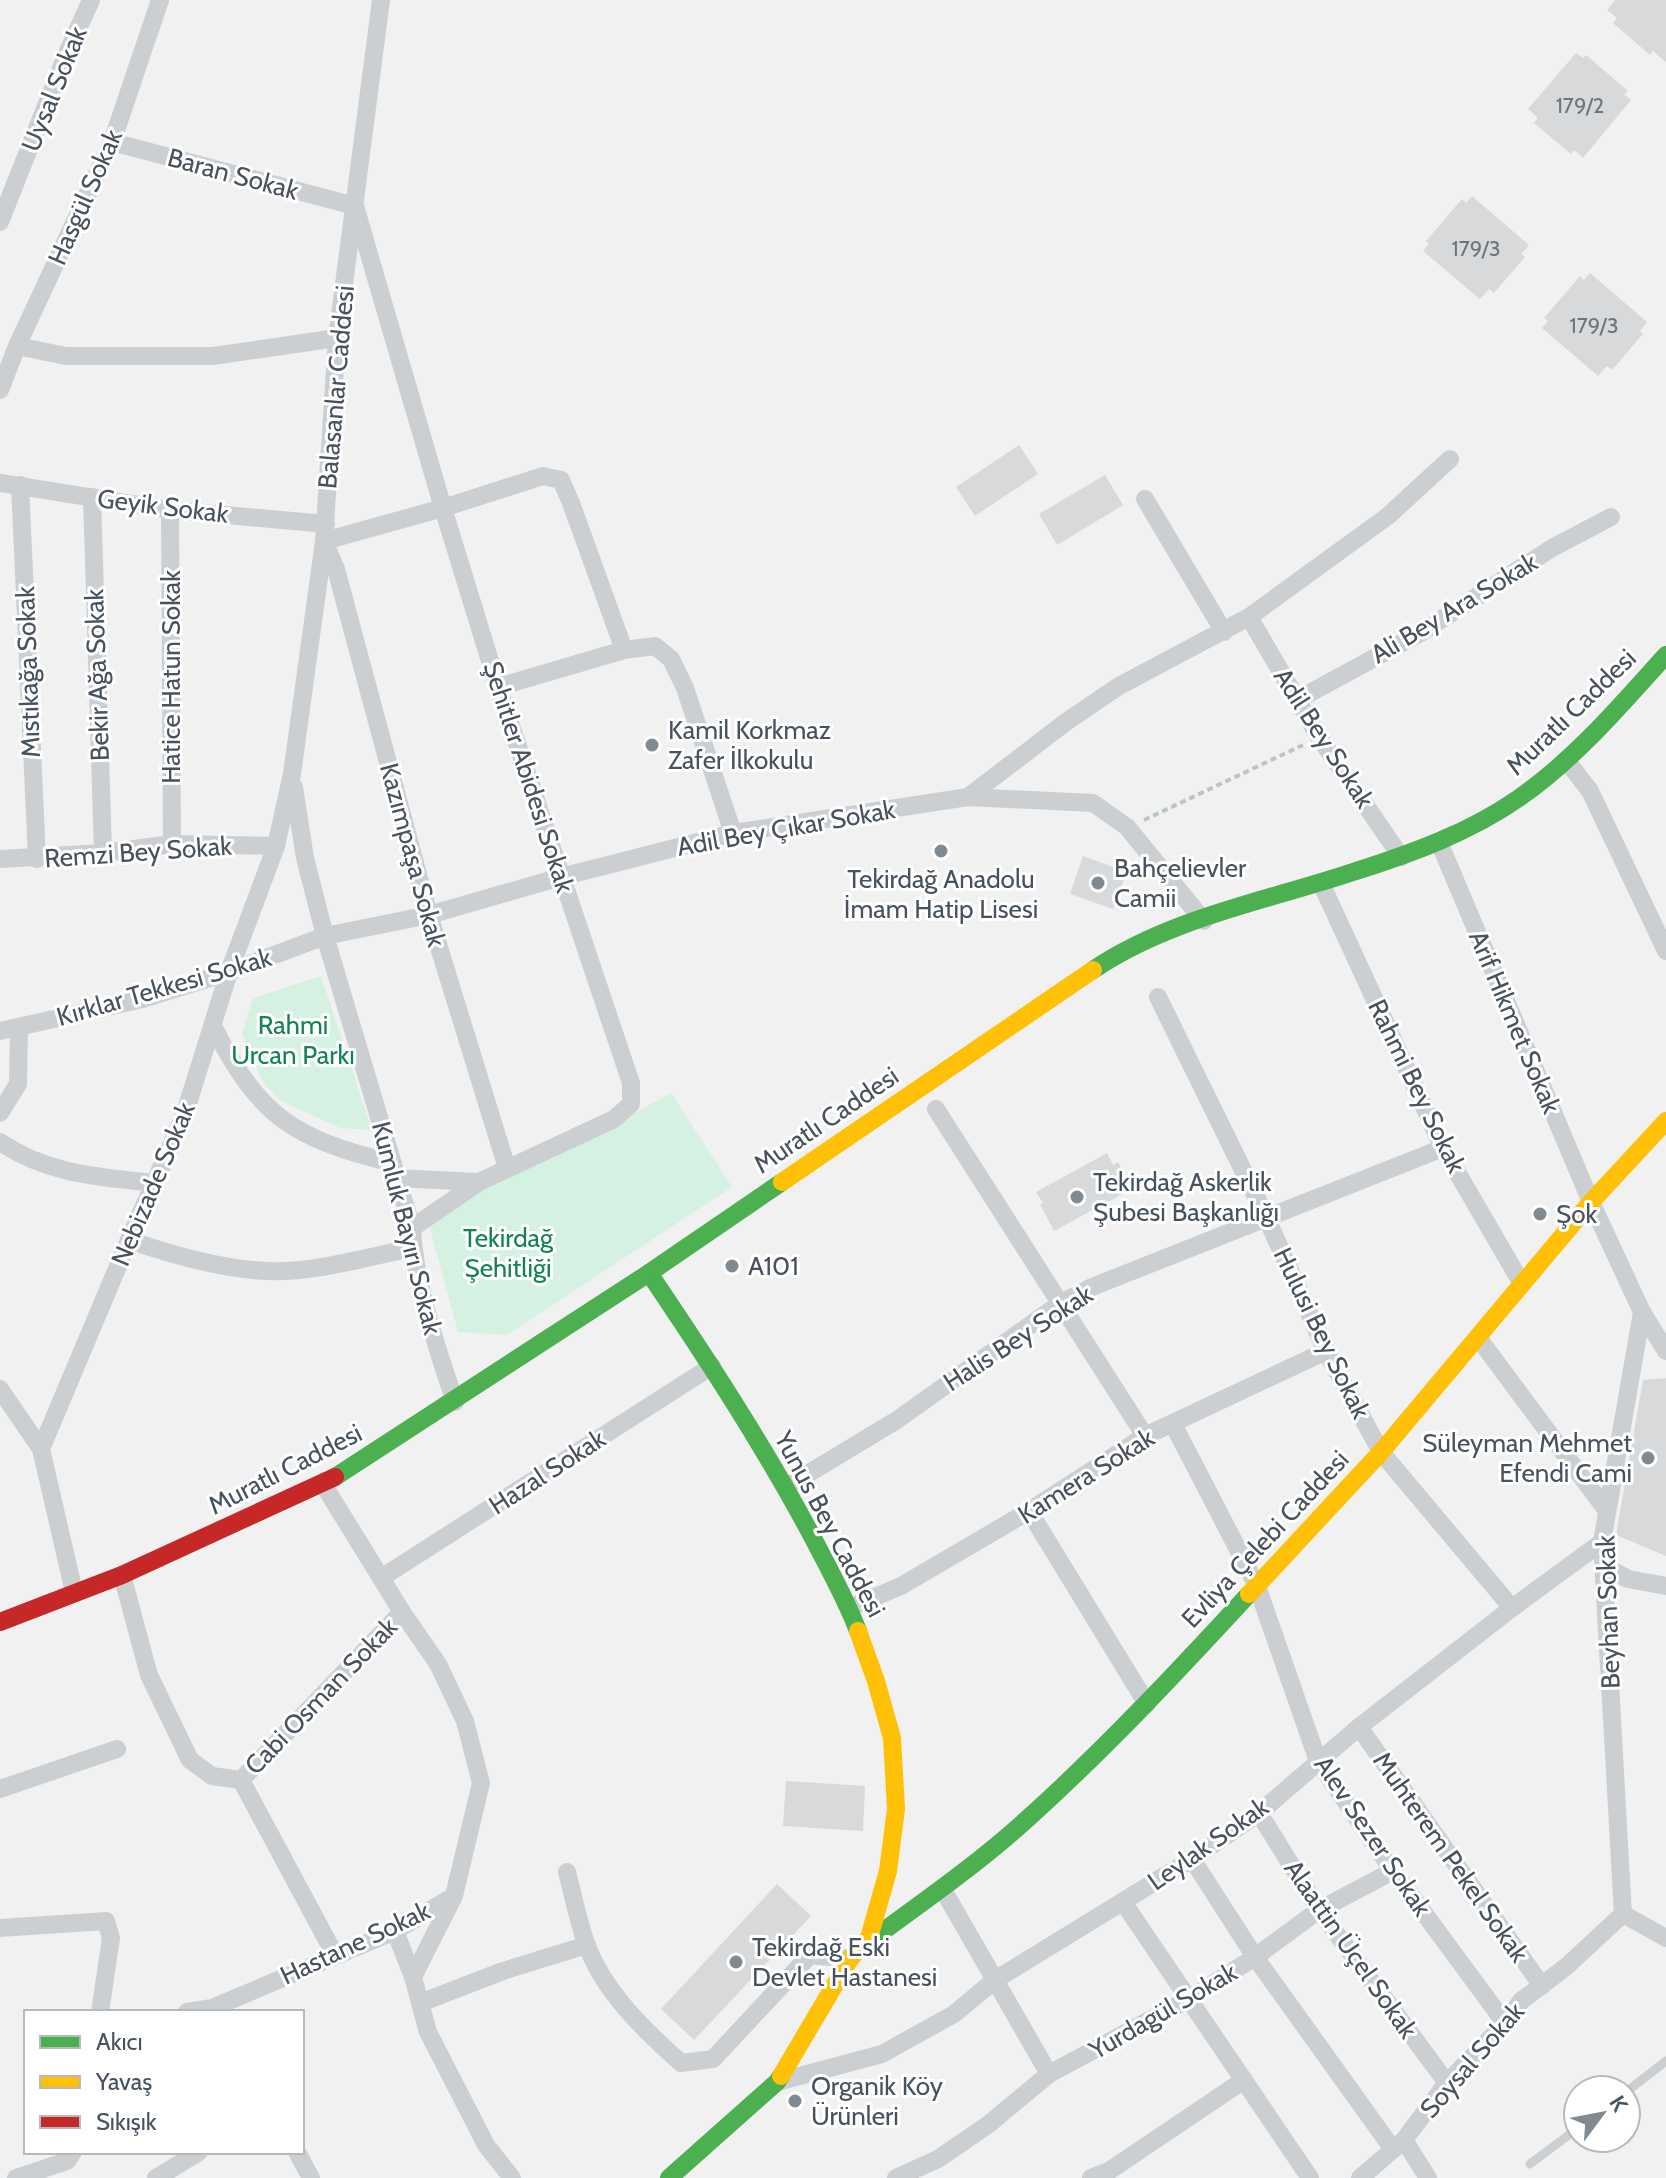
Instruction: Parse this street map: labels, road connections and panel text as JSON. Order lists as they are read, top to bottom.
{
  "streets": {
    "street": [
      "Uysal Sokak",
      "Baran Sokak",
      "Hasgül Sokak",
      "Balasanlar Caddesi",
      "Geyik Sokak",
      "Ali Bey Ara Sokak",
      "Mıstıkağa Sokak",
      "Bekir Ağa Sokak",
      "Hatice Hatun Sokak",
      "Muratlı Caddesi",
      "Adil Bey Sokak",
      "Şehitler Abidesi Sokak",
      "Adil Bey Çıkar Sokak",
      "Remzi Bey Sokak",
      "Kazımpaşa Sokak",
      "Kırklar Tekkesi Sokak",
      "Arif Hikmet Sokak",
      "Rahmi Bey Sokak",
      "Nebizade Sokak",
      "Kumluk Bayırı Sokak",
      "Hulusi Bey Sokak",
      "Halis Bey Sokak",
      "Hazal Sokak",
      "Kamera Sokak",
      "Yunus Bey Caddesi",
      "Evliya Çelebi Caddesi",
      "Beyhan Sokak",
      "Cabi Osman Sokak",
      "Alev Sezer Sokak",
      "Leylak Sokak",
      "Muhterem Pekel Sokak",
      "Hastane Sokak",
      "Alaattin Üçel Sokak",
      "Yurdagül Sokak",
      "Soysal Sokak"
    ]
  },
  "crossings": [
    ["Baran Sokak", "Hasgül Sokak"],
    ["Baran Sokak", "Balasanlar Caddesi"],
    ["Baran Sokak", "Şehitler Abidesi Sokak"],
    ["Balasanlar Caddesi", "Geyik Sokak"],
    ["Balasanlar Caddesi", "Şehitler Abidesi Sokak"],
    ["Balasanlar Caddesi", "Kazımpaşa Sokak"],
    ["Balasanlar Caddesi", "Nebizade Sokak"],
    ["Balasanlar Caddesi", "Kumluk Bayırı Sokak"],
    ["Geyik Sokak", "Mıstıkağa Sokak"],
    ["Geyik Sokak", "Bekir Ağa Sokak"],
    ["Geyik Sokak", "Hatice Hatun Sokak"],
    ["Geyik Sokak", "Kazımpaşa Sokak"],
    ["Ali Bey Ara Sokak", "Adil Bey Sokak"],
    ["Mıstıkağa Sokak", "Remzi Bey Sokak"],
    ["Bekir Ağa Sokak", "Remzi Bey Sokak"],
    ["Hatice Hatun Sokak", "Remzi Bey Sokak"],
    ["Muratlı Caddesi", "Adil Bey Sokak"],
    ["Muratlı Caddesi", "Adil Bey Çıkar Sokak"],
    ["Muratlı Caddesi", "Arif Hikmet Sokak"],
    ["Muratlı Caddesi", "Rahmi Bey Sokak"],
    ["Muratlı Caddesi", "Kumluk Bayırı Sokak"],
    ["Muratlı Caddesi", "Yunus Bey Caddesi"],
    ["Muratlı Caddesi", "Hastane Sokak"],
    ["Adil Bey Sokak", "Adil Bey Çıkar Sokak"],
    ["Şehitler Abidesi Sokak", "Adil Bey Çıkar Sokak"],
    ["Şehitler Abidesi Sokak", "Kazımpaşa Sokak"],
    ["Şehitler Abidesi Sokak", "Kumluk Bayırı Sokak"],
    ["Adil Bey Çıkar Sokak", "Kazımpaşa Sokak"],
    ["Adil Bey Çıkar Sokak", "Kırklar Tekkesi Sokak"],
    ["Adil Bey Çıkar Sokak", "Kumluk Bayırı Sokak"],
    ["Remzi Bey Sokak", "Nebizade Sokak"],
    ["Kırklar Tekkesi Sokak", "Nebizade Sokak"],
    ["Kırklar Tekkesi Sokak", "Kumluk Bayırı Sokak"],
    ["Arif Hikmet Sokak", "Evliya Çelebi Caddesi"],
    ["Arif Hikmet Sokak", "Beyhan Sokak"],
    ["Rahmi Bey Sokak", "Halis Bey Sokak"],
    ["Rahmi Bey Sokak", "Evliya Çelebi Caddesi"],
    ["Nebizade Sokak", "Kumluk Bayırı Sokak"],
    ["Hulusi Bey Sokak", "Halis Bey Sokak"],
    ["Hulusi Bey Sokak", "Kamera Sokak"],
    ["Hulusi Bey Sokak", "Evliya Çelebi Caddesi"],
    ["Hulusi Bey Sokak", "Leylak Sokak"],
    ["Halis Bey Sokak", "Yunus Bey Caddesi"],
    ["Hazal Sokak", "Yunus Bey Caddesi"],
    ["Hazal Sokak", "Hastane Sokak"],
    ["Kamera Sokak", "Yunus Bey Caddesi"],
    ["Kamera Sokak", "Alev Sezer Sokak"],
    ["Yunus Bey Caddesi", "Evliya Çelebi Caddesi"],
    ["Yunus Bey Caddesi", "Leylak Sokak"],
    ["Evliya Çelebi Caddesi", "Alev Sezer Sokak"],
    ["Beyhan Sokak", "Leylak Sokak"],
    ["Beyhan Sokak", "Soysal Sokak"],
    ["Cabi Osman Sokak", "Hastane Sokak"],
    ["Alev Sezer Sokak", "Leylak Sokak"],
    ["Alev Sezer Sokak", "Yurdagül Sokak"],
    ["Alev Sezer Sokak", "Soysal Sokak"],
    ["Leylak Sokak", "Muhterem Pekel Sokak"],
    ["Leylak Sokak", "Alaattin Üçel Sokak"],
    ["Muhterem Pekel Sokak", "Soysal Sokak"],
    ["Alaattin Üçel Sokak", "Yurdagül Sokak"],
    ["Alaattin Üçel Sokak", "Soysal Sokak"]
  ],
  "parks": ["Rahmi Urcan Parkı", "Tekirdağ Şehitliği"],
  "places": [
    "Kamil Korkmaz Zafer İlkokulu",
    "Tekirdağ Anadolu İmam Hatip Lisesi",
    "Bahçelievler Camii",
    "Tekirdağ Askerlik Şubesi Başkanlığı",
    "Şok",
    "A101",
    "Süleyman Mehmet Efendi Cami",
    "Tekirdağ Eski Devlet Hastanesi",
    "Organik Köy Ürünleri"
  ],
  "house_numbers": ["179/2", "179/3", "179/3"],
  "legend": ["Akıcı", "Yavaş", "Sıkışık"],
  "north": "top right"
}
